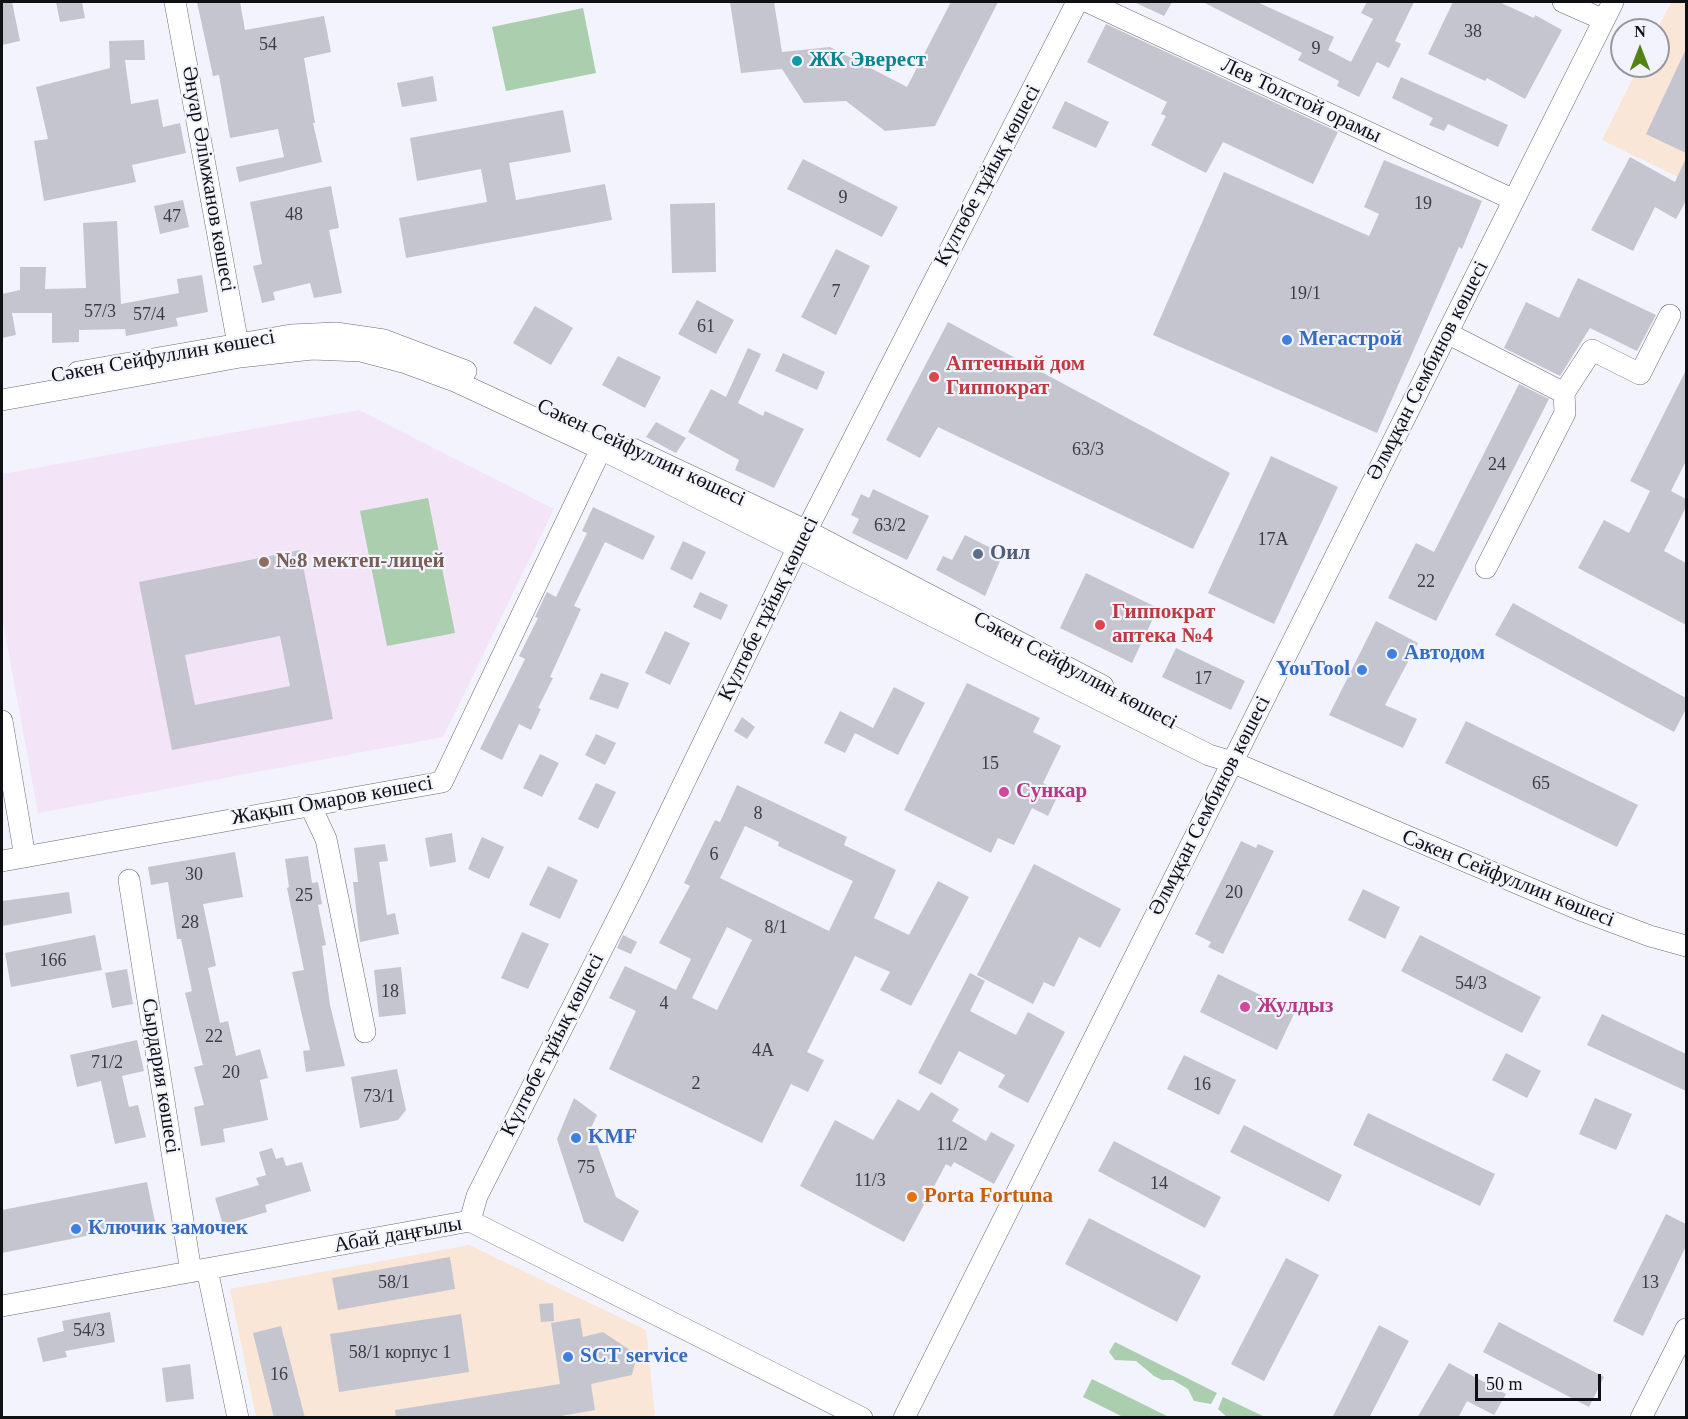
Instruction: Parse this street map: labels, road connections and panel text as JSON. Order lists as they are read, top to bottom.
{
  "streets": {
    "street": [
      "Лев Толстой орамы",
      "Күлтөбе тұйық көшесі",
      "Әнуар Әлімжанов көшесі",
      "Сәкен Сейфуллин көшесі",
      "Әлмұқан Сембинов көшесі",
      "Жақып Омаров көшесі",
      "Сырдария көшесі",
      "Абай даңғылы"
    ]
  },
  "crossings": [
    ["Лев Толстой орамы", "Әлмұқан Сембинов көшесі"],
    ["Күлтөбе тұйық көшесі", "Сәкен Сейфуллин көшесі"],
    ["Күлтөбе тұйық көшесі", "Абай даңғылы"],
    ["Әнуар Әлімжанов көшесі", "Сәкен Сейфуллин көшесі"],
    ["Сәкен Сейфуллин көшесі", "Әлмұқан Сембинов көшесі"],
    ["Сәкен Сейфуллин көшесі", "Жақып Омаров көшесі"],
    ["Сырдария көшесі", "Абай даңғылы"]
  ],
  "places": [
    "ЖК Эверест",
    "Мегастрой",
    "Аптечный дом Гиппократ",
    "Оил",
    "№8 мектеп-лицей",
    "Гиппократ аптека №4",
    "Автодом",
    "YouTool",
    "Сункар",
    "Жулдыз",
    "KMF",
    "Porta Fortuna",
    "Ключик замочек",
    "SCT service"
  ],
  "house_numbers": [
    "38",
    "54",
    "9",
    "9",
    "19",
    "48",
    "47",
    "7",
    "19/1",
    "57/3",
    "57/4",
    "61",
    "63/3",
    "24",
    "63/2",
    "17А",
    "22",
    "17",
    "15",
    "65",
    "8",
    "6",
    "30",
    "20",
    "25",
    "28",
    "8/1",
    "166",
    "54/3",
    "18",
    "4",
    "22",
    "4А",
    "71/2",
    "20",
    "2",
    "16",
    "73/1",
    "11/2",
    "75",
    "11/3",
    "14",
    "58/1",
    "13",
    "54/3",
    "58/1 корпус 1",
    "16"
  ],
  "scale_bar": "50 m",
  "north": "top"
}
